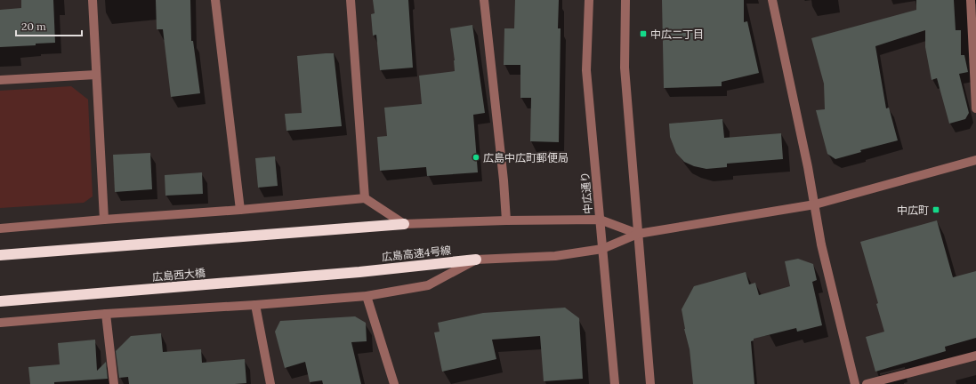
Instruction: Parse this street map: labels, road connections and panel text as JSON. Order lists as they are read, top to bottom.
{
  "streets": {
    "highway": ["広島高速4号線", "広島西大橋"],
    "street": ["中広通り"]
  },
  "crossings": [
    ["広島高速4号線", "広島西大橋"]
  ],
  "places": {
    "transit": ["中広二丁目", "中広町"],
    "other": ["広島中広町郵便局"]
  },
  "scale_bar": "20 m"
}
